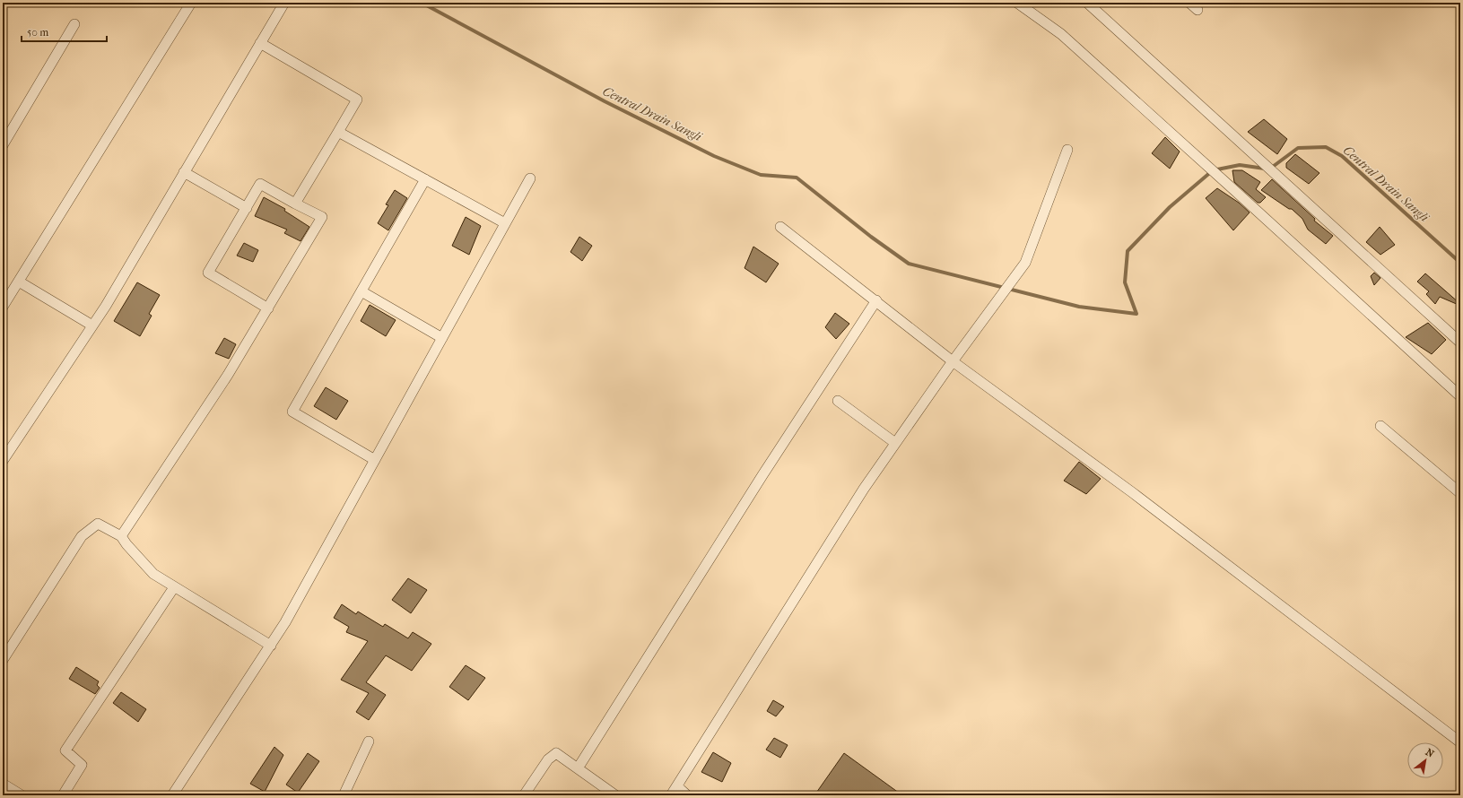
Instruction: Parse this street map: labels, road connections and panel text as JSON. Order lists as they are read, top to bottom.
{
  "water": ["Central Drain Sangli"],
  "scale_bar": "50 m",
  "north": "top right"
}
